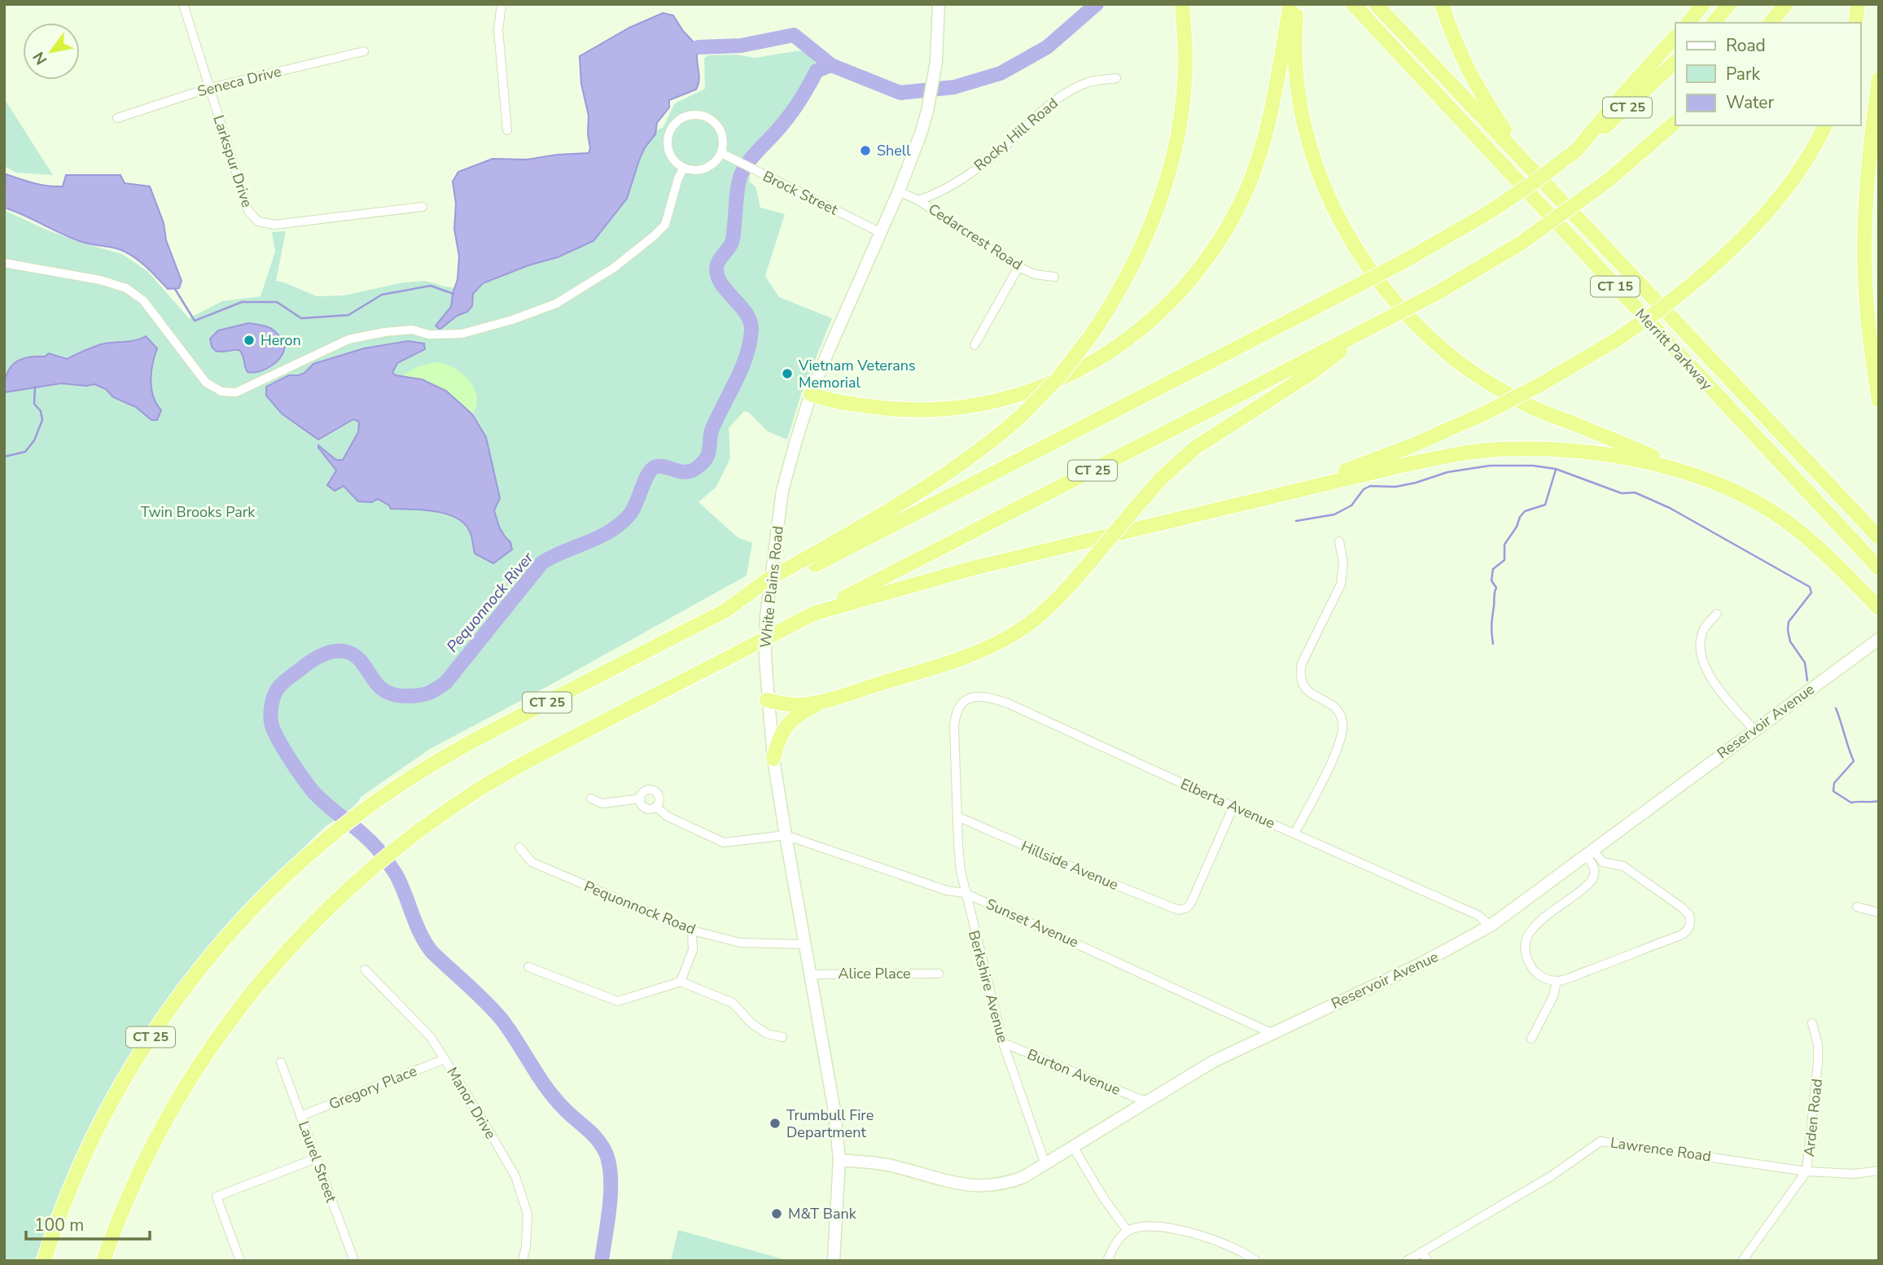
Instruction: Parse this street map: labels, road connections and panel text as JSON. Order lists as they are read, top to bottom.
{
  "streets": {
    "highway": ["CT 25", "CT 15", "Merritt Parkway"],
    "main road": ["White Plains Road", "Reservoir Avenue"],
    "street": [
      "Seneca Drive",
      "Rocky Hill Road",
      "Larkspur Drive",
      "Brock Street",
      "Cedarcrest Road",
      "Elberta Avenue",
      "Hillside Avenue",
      "Pequonnock Road",
      "Sunset Avenue",
      "Alice Place",
      "Berkshire Avenue",
      "Burton Avenue",
      "Gregory Place",
      "Manor Drive",
      "Arden Road",
      "Lawrence Road",
      "Laurel Street"
    ]
  },
  "crossings": [
    ["Seneca Drive", "Larkspur Drive"],
    ["Rocky Hill Road", "Cedarcrest Road"],
    ["Brock Street", "White Plains Road"],
    ["Cedarcrest Road", "White Plains Road"],
    ["White Plains Road", "Reservoir Avenue"],
    ["White Plains Road", "Pequonnock Road"],
    ["White Plains Road", "Sunset Avenue"],
    ["White Plains Road", "Alice Place"],
    ["Reservoir Avenue", "Elberta Avenue"],
    ["Reservoir Avenue", "Sunset Avenue"],
    ["Reservoir Avenue", "Berkshire Avenue"],
    ["Reservoir Avenue", "Burton Avenue"],
    ["Elberta Avenue", "Hillside Avenue"],
    ["Elberta Avenue", "Berkshire Avenue"],
    ["Hillside Avenue", "Berkshire Avenue"],
    ["Sunset Avenue", "Berkshire Avenue"],
    ["Berkshire Avenue", "Burton Avenue"],
    ["Gregory Place", "Manor Drive"],
    ["Gregory Place", "Laurel Street"],
    ["Arden Road", "Lawrence Road"]
  ],
  "water": ["Pequonnock River"],
  "parks": ["Twin Brooks Park"],
  "places": [
    "Shell",
    "Heron",
    "Vietnam Veterans Memorial",
    "Trumbull Fire Department",
    "M&T Bank"
  ],
  "legend": ["Road", "Park", "Water"],
  "scale_bar": "100 m",
  "north": "bottom left"
}
